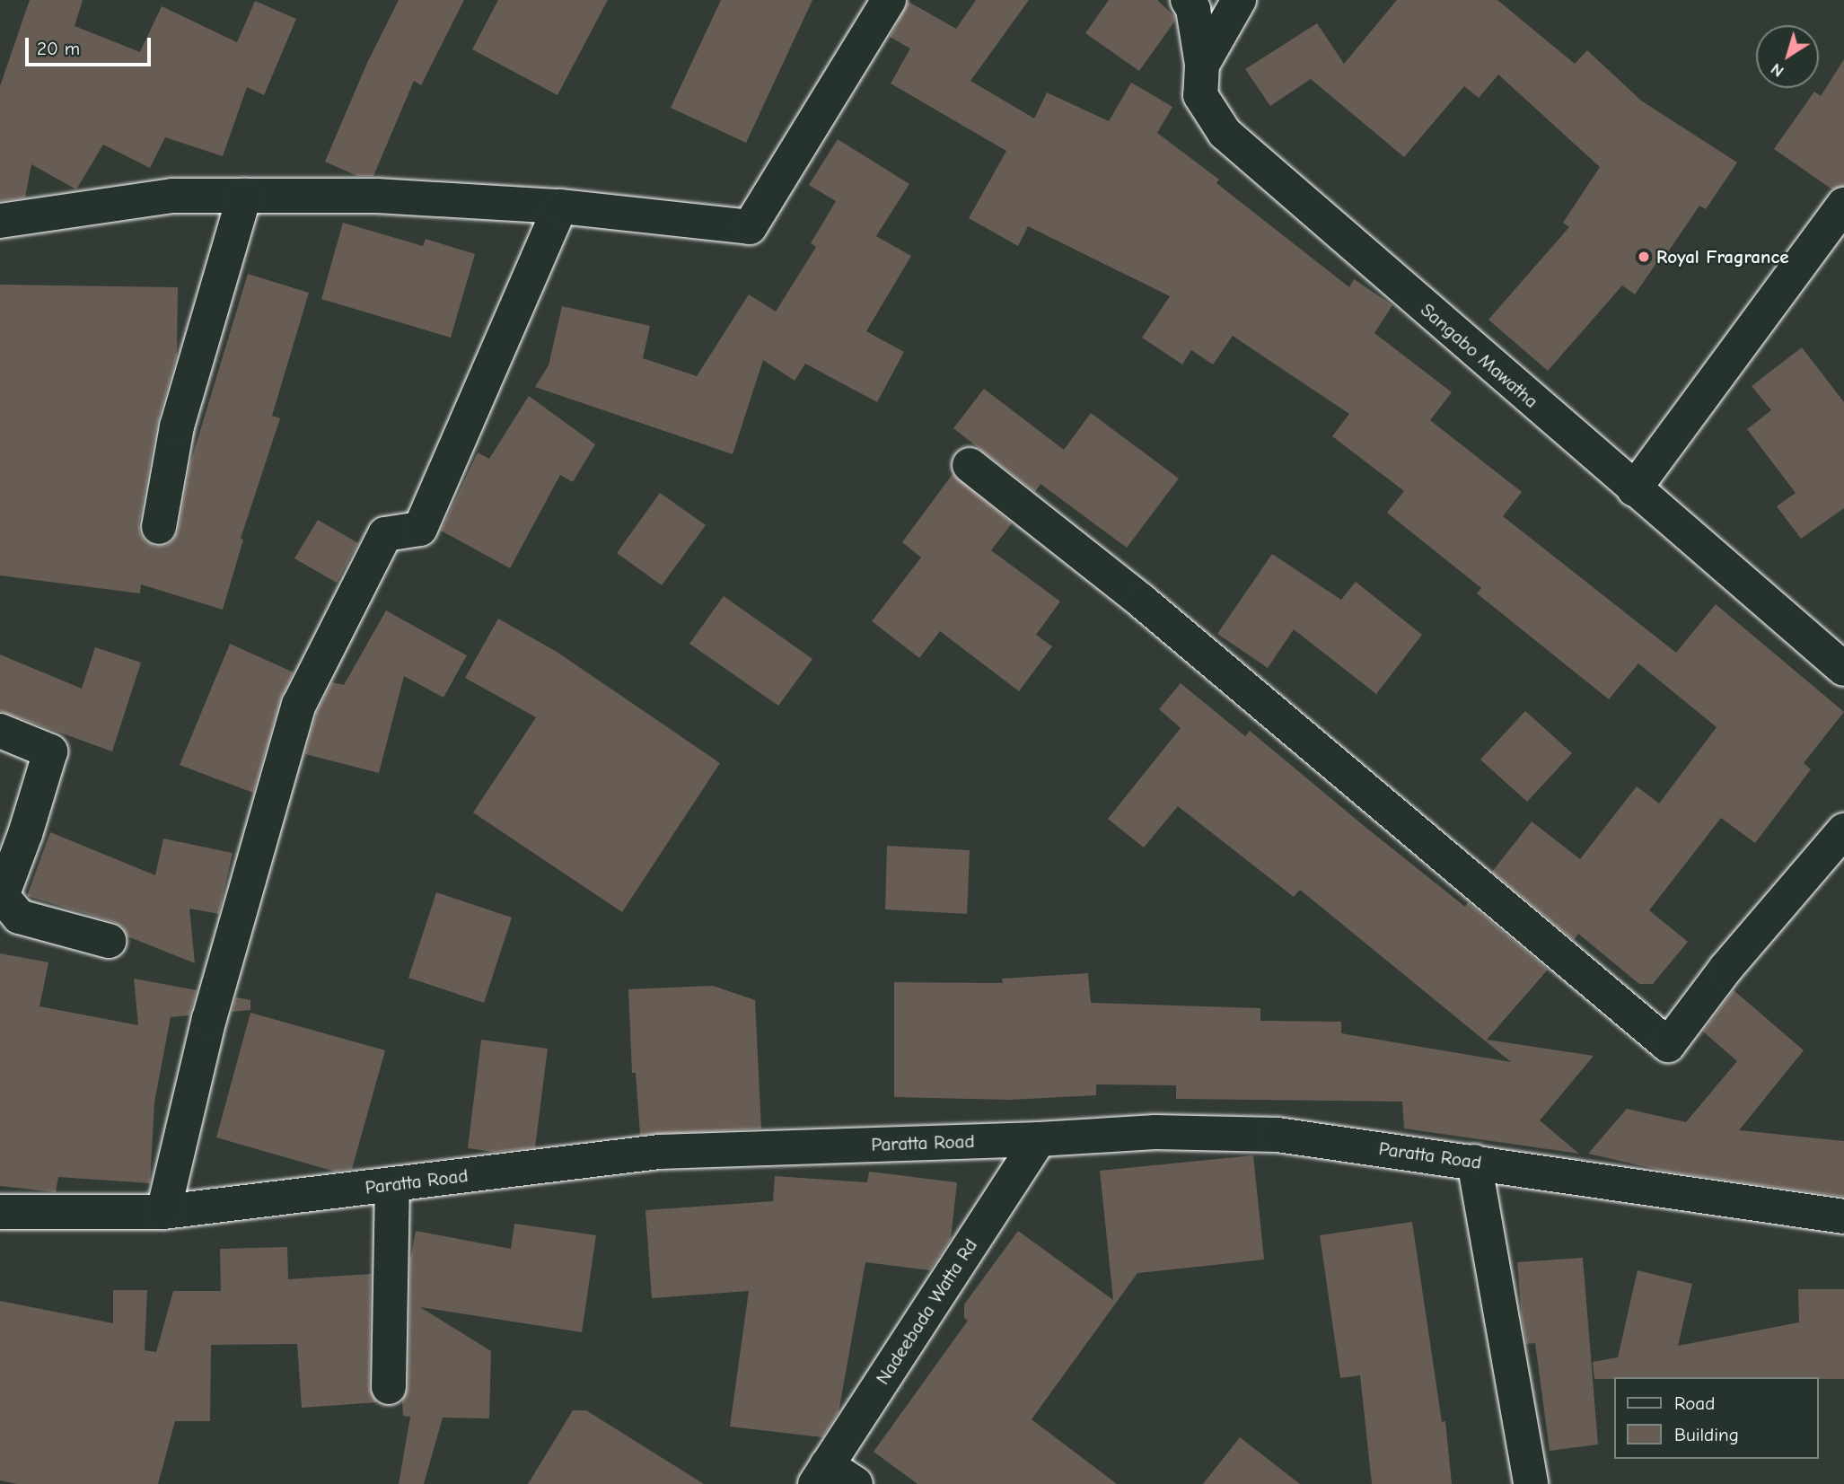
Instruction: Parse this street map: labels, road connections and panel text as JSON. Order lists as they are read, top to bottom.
{
  "streets": {
    "street": ["Sangabo Mawatha", "Paratta Road", "Nadeebada Watta Rd"]
  },
  "crossings": [
    ["Paratta Road", "Nadeebada Watta Rd"]
  ],
  "places": ["Royal Fragrance"],
  "legend": ["Road", "Building"],
  "scale_bar": "20 m",
  "north": "bottom left"
}
